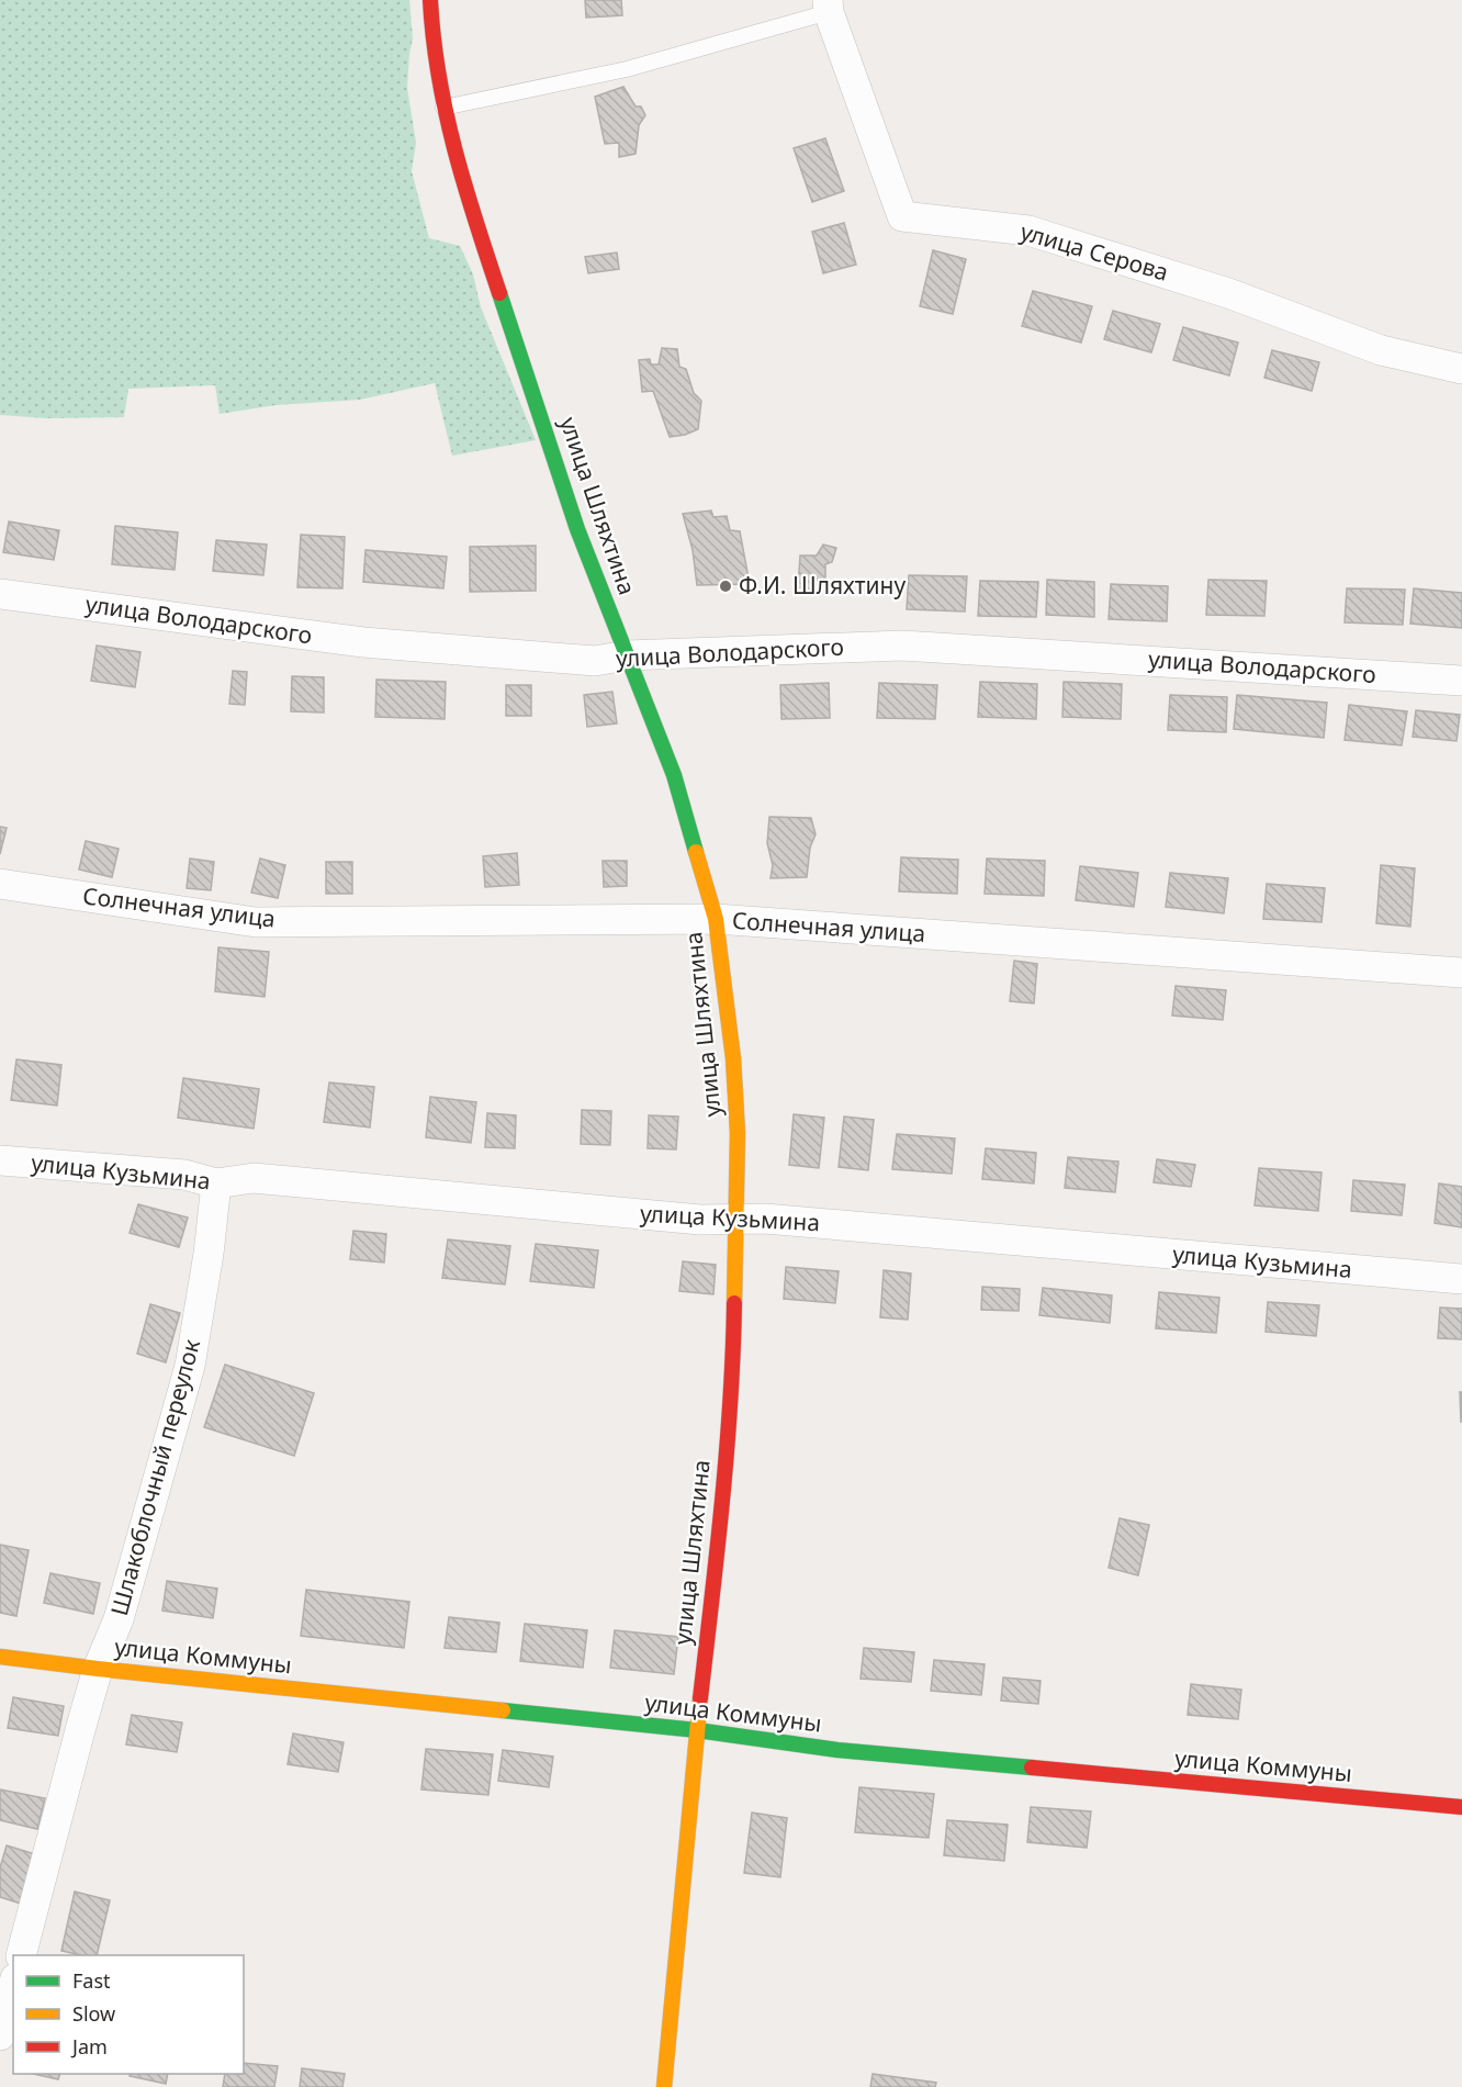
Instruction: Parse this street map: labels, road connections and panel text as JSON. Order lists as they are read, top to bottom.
{
  "streets": {
    "main road": ["улица Шляхтина", "улица Коммуны"],
    "street": [
      "улица Серова",
      "улица Володарского",
      "Солнечная улица",
      "улица Кузьмина",
      "Шлакоблочный переулок"
    ]
  },
  "crossings": [
    ["улица Шляхтина", "улица Володарского"],
    ["улица Шляхтина", "Солнечная улица"],
    ["улица Шляхтина", "улица Кузьмина"],
    ["улица Шляхтина", "улица Коммуны"],
    ["улица Кузьмина", "Шлакоблочный переулок"],
    ["Шлакоблочный переулок", "улица Коммуны"]
  ],
  "places": ["Ф.И. Шляхтину"],
  "legend": ["Fast", "Slow", "Jam"]
}
